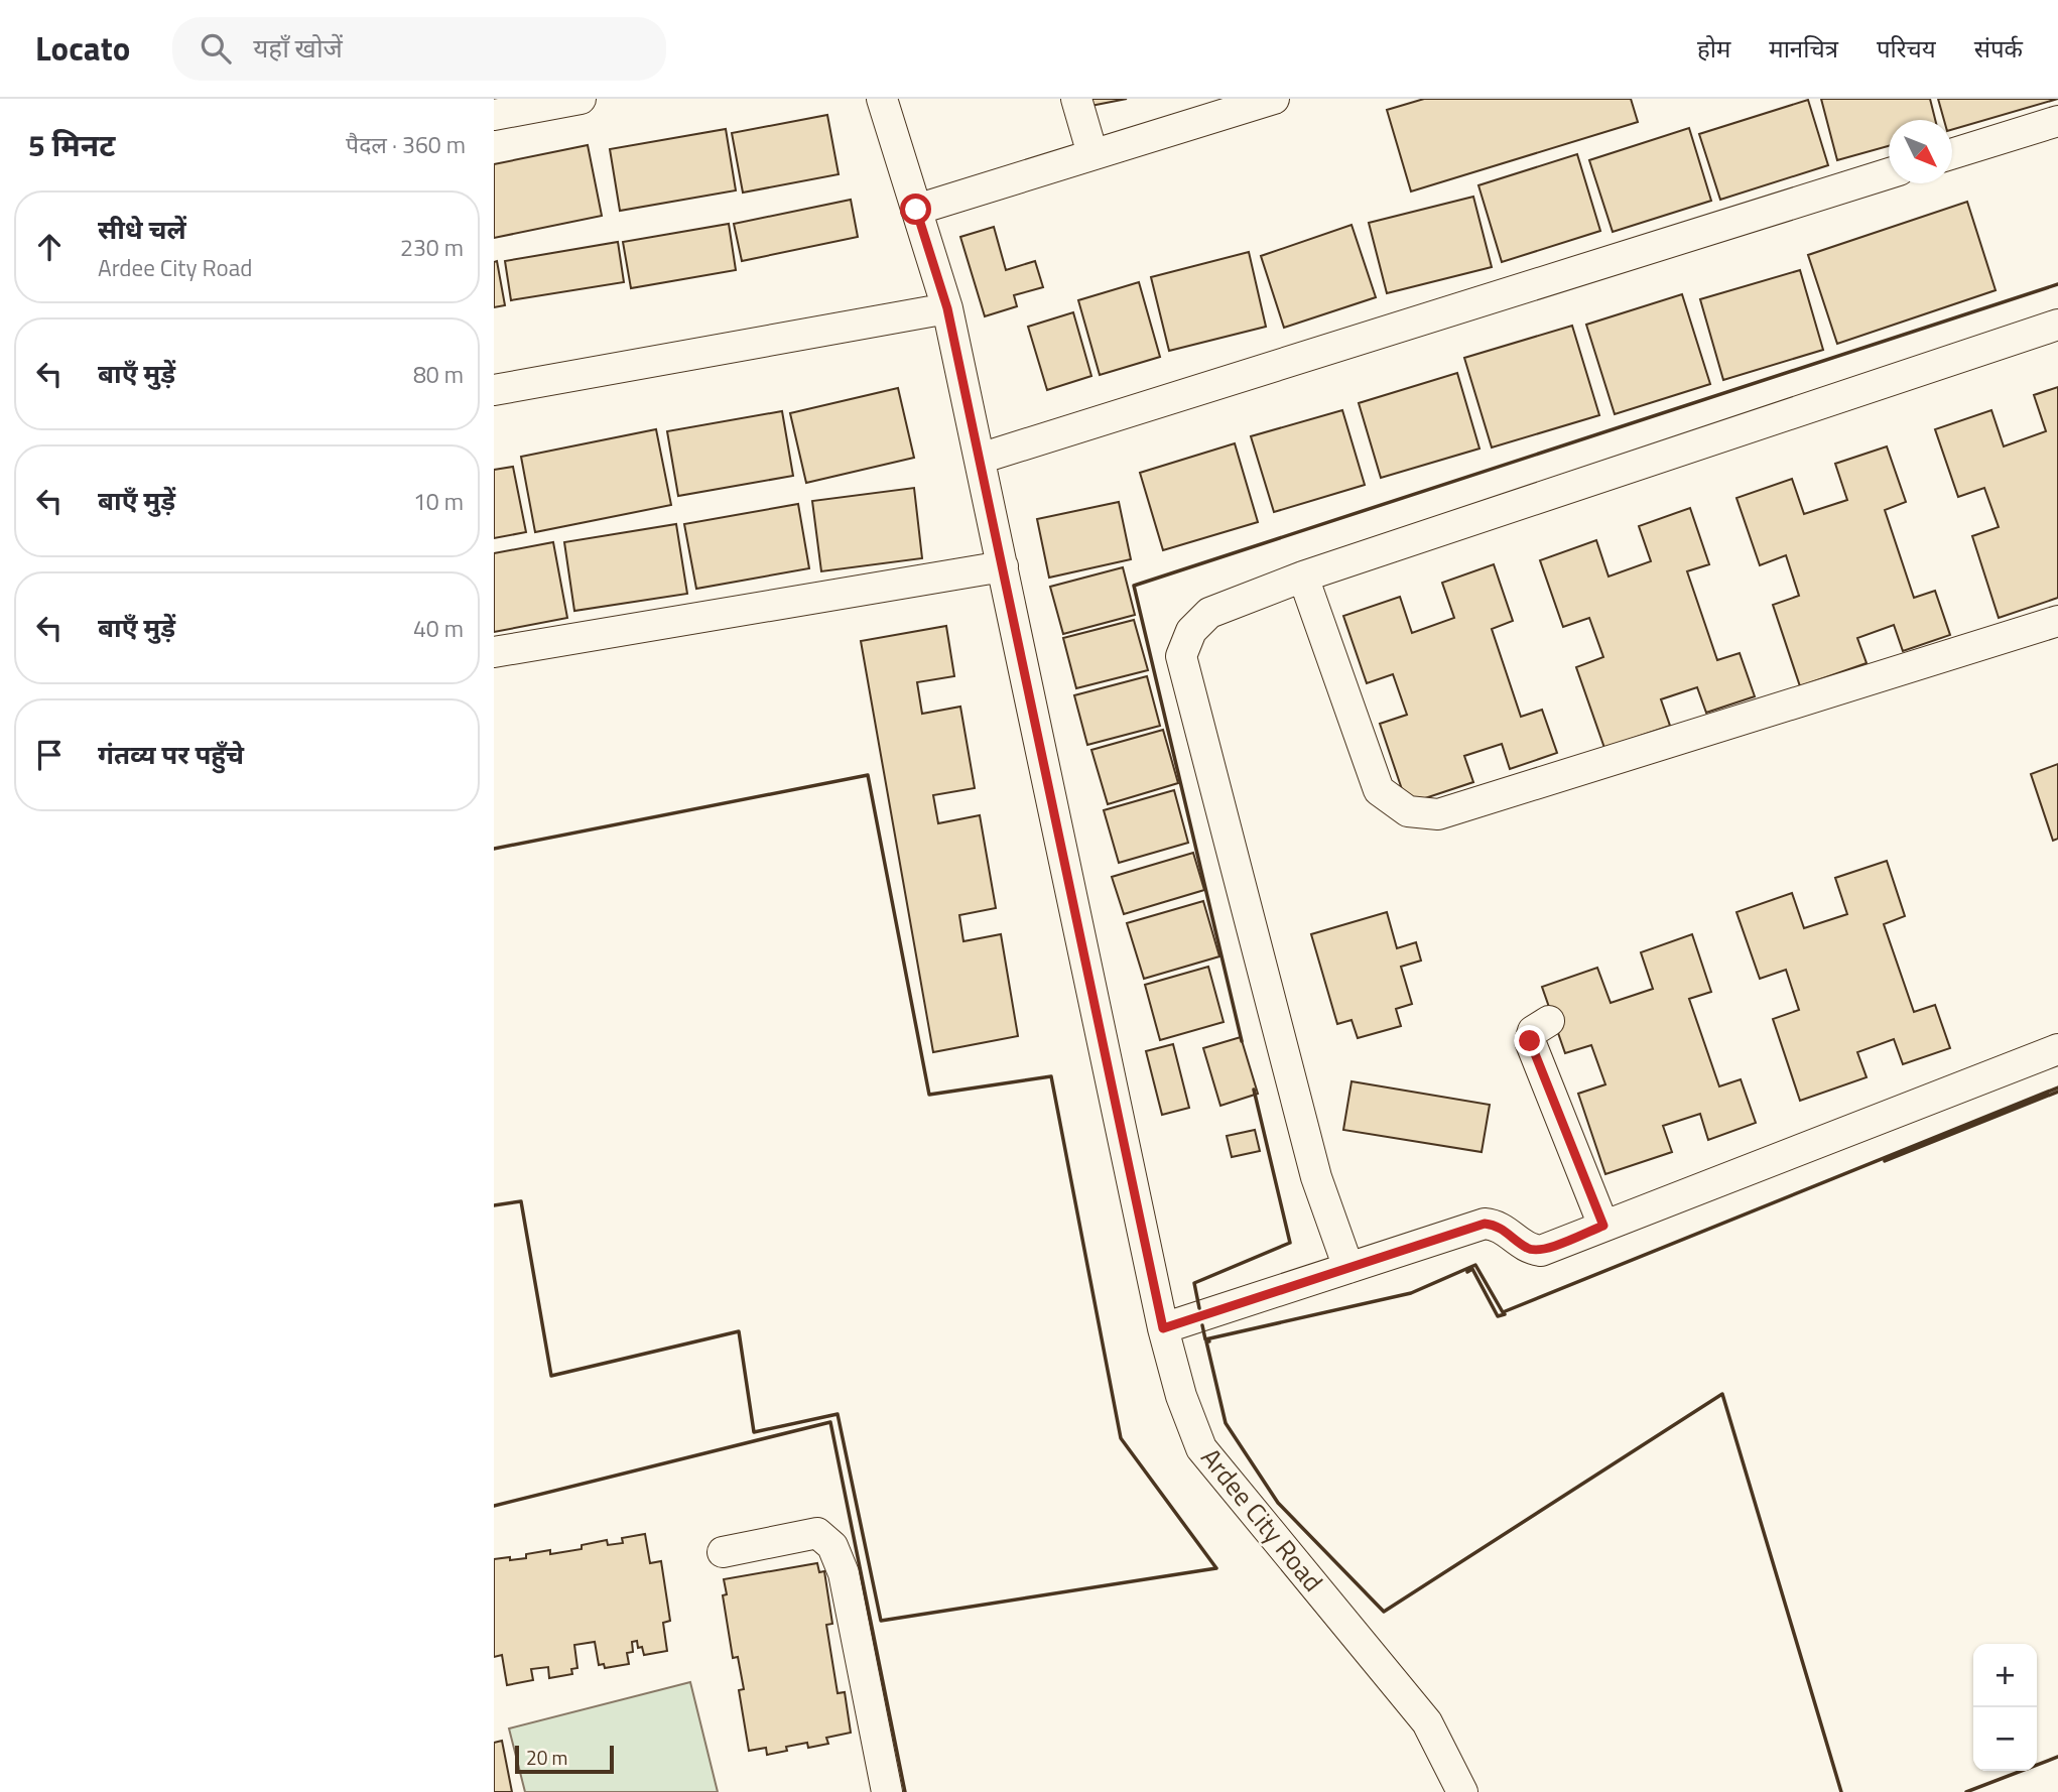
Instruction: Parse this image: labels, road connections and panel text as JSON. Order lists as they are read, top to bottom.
{
  "streets": {
    "street": ["Ardee City Road"]
  },
  "scale_bar": "20 m",
  "north": "bottom right",
  "page": {
    "header": "Locato",
    "search": "यहाँ खोजें",
    "nav": [
      "होम",
      "मानचित्र",
      "परिचय",
      "संपर्क"
    ],
    "heading": ["5 मिनट", "पैदल · 360 m"],
    "list": [
      ["सीधे चलें", "Ardee City Road", "230 m"],
      ["बाएँ मुड़ें", "80 m"],
      ["बाएँ मुड़ें", "10 m"],
      ["बाएँ मुड़ें", "40 m"],
      "गंतव्य पर पहुँचे"
    ],
    "map_buttons": ["+", "−"],
    "scale": "20 m"
  }
}
